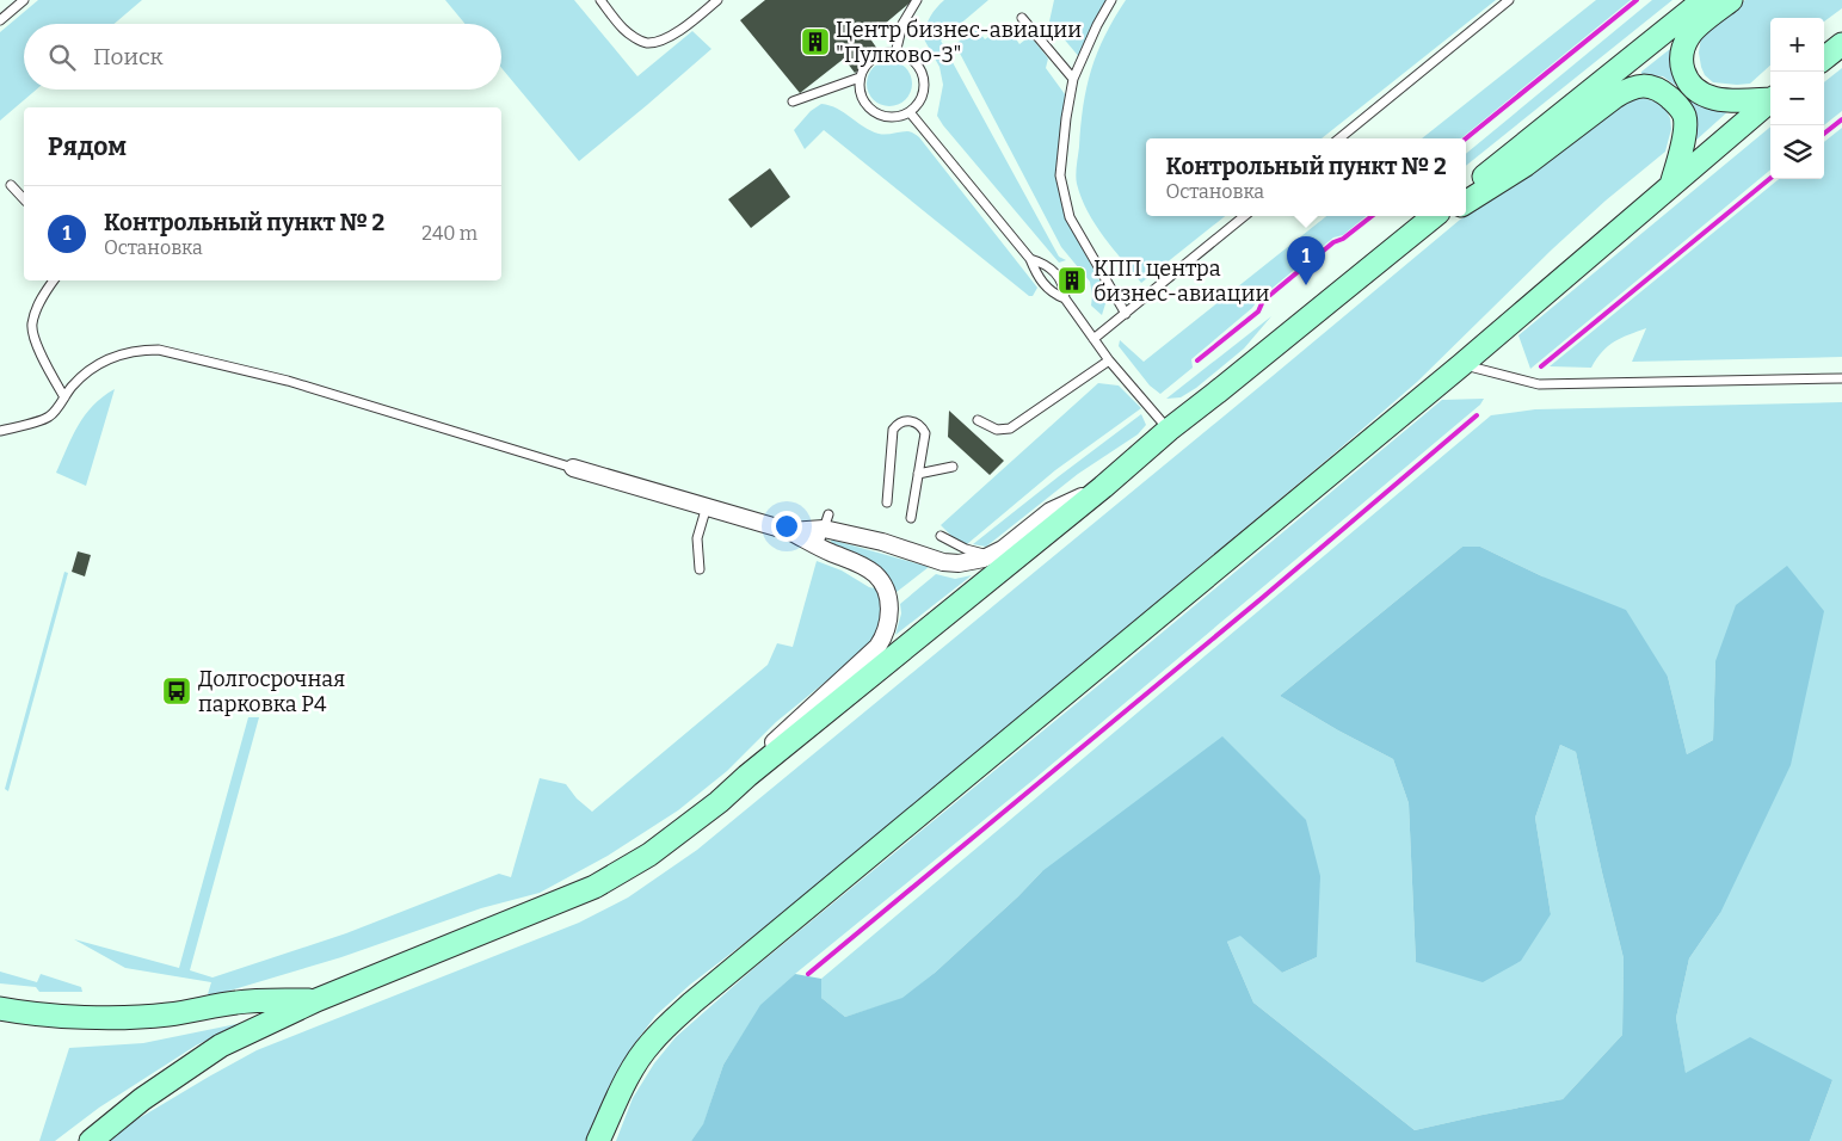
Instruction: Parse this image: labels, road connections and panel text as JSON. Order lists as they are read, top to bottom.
{
  "places": {
    "building": ["Центр бизнес-авиации \"Пулково-3\"", "КПП центра бизнес-авиации"],
    "bus stop": ["Долгосрочная парковка P4"]
  },
  "page": {
    "map_buttons": ["+", "−"],
    "search": "Поиск",
    "heading": "Рядом",
    "popup": ["Контрольный пункт № 2", "Остановка"],
    "list": [
      {
        "mark": "1",
        "name": "Контрольный пункт № 2",
        "note": "Остановка",
        "value": "240 m"
      }
    ],
    "pins": "1"
  }
}
